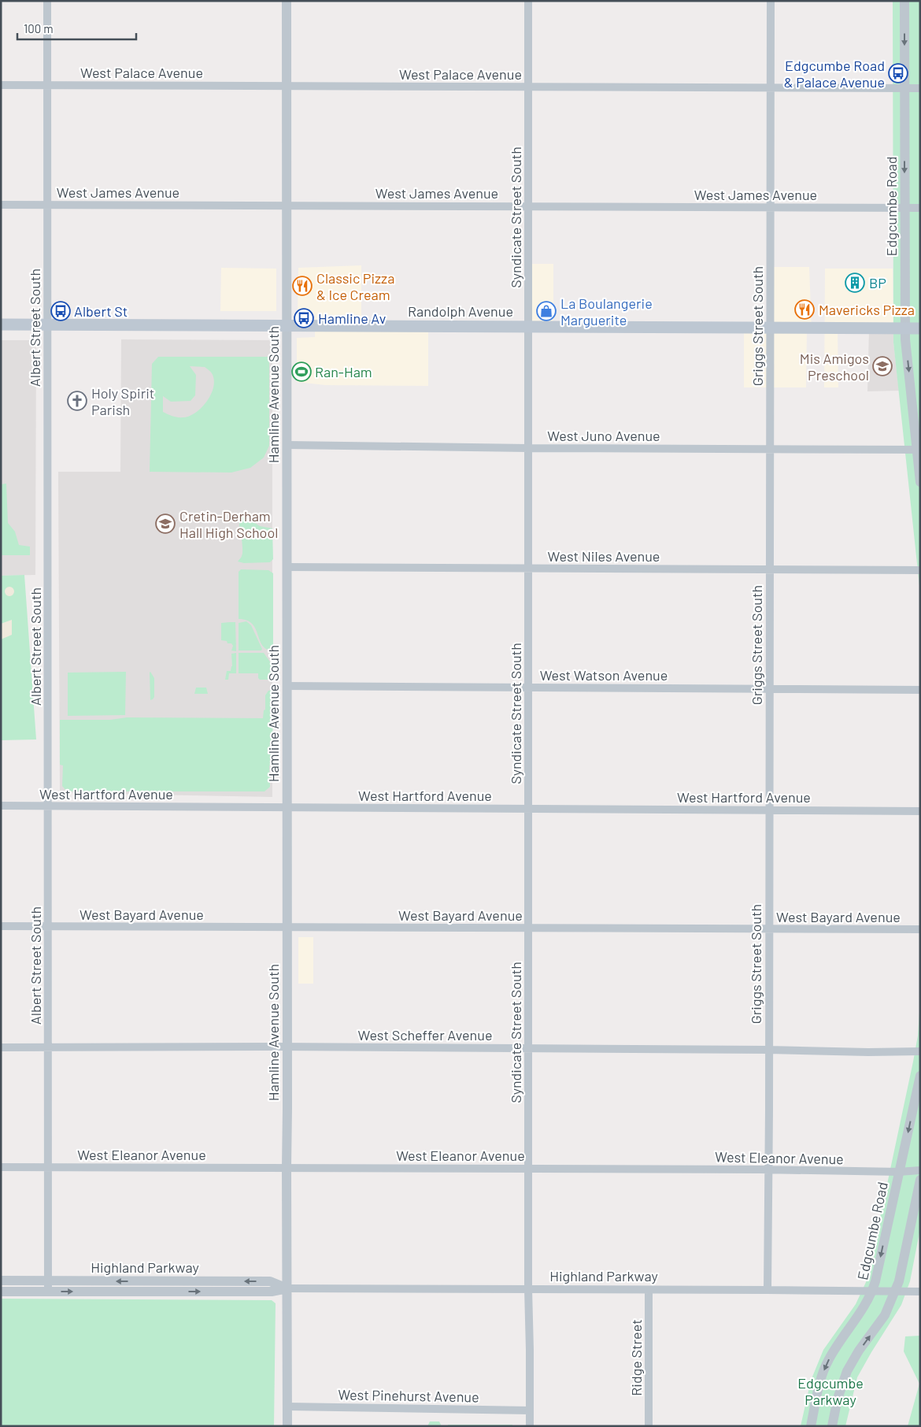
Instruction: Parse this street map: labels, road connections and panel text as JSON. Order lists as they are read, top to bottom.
{
  "streets": {
    "main road": ["Randolph Avenue"],
    "street": [
      "West Palace Avenue",
      "West James Avenue",
      "Edgcumbe Road",
      "Syndicate Street South",
      "Griggs Street South",
      "Albert Street South",
      "Hamline Avenue South",
      "West Juno Avenue",
      "West Niles Avenue",
      "West Watson Avenue",
      "West Hartford Avenue",
      "West Bayard Avenue",
      "West Scheffer Avenue",
      "West Eleanor Avenue",
      "Highland Parkway",
      "Ridge Street",
      "West Pinehurst Avenue"
    ]
  },
  "crossings": [
    ["West Palace Avenue", "Edgcumbe Road"],
    ["West Palace Avenue", "Syndicate Street South"],
    ["West Palace Avenue", "Griggs Street South"],
    ["West Palace Avenue", "Albert Street South"],
    ["West Palace Avenue", "Hamline Avenue South"],
    ["West James Avenue", "Edgcumbe Road"],
    ["West James Avenue", "Syndicate Street South"],
    ["West James Avenue", "Griggs Street South"],
    ["West James Avenue", "Albert Street South"],
    ["West James Avenue", "Hamline Avenue South"],
    ["Edgcumbe Road", "Randolph Avenue"],
    ["Edgcumbe Road", "West Juno Avenue"],
    ["Edgcumbe Road", "West Eleanor Avenue"],
    ["Edgcumbe Road", "Highland Parkway"],
    ["Syndicate Street South", "Randolph Avenue"],
    ["Syndicate Street South", "West Juno Avenue"],
    ["Syndicate Street South", "West Niles Avenue"],
    ["Syndicate Street South", "West Watson Avenue"],
    ["Syndicate Street South", "West Hartford Avenue"],
    ["Syndicate Street South", "West Bayard Avenue"],
    ["Syndicate Street South", "West Scheffer Avenue"],
    ["Syndicate Street South", "West Eleanor Avenue"],
    ["Syndicate Street South", "Highland Parkway"],
    ["Syndicate Street South", "West Pinehurst Avenue"],
    ["Randolph Avenue", "Griggs Street South"],
    ["Randolph Avenue", "Albert Street South"],
    ["Randolph Avenue", "Hamline Avenue South"],
    ["Griggs Street South", "West Juno Avenue"],
    ["Griggs Street South", "West Niles Avenue"],
    ["Griggs Street South", "West Watson Avenue"],
    ["Griggs Street South", "West Hartford Avenue"],
    ["Griggs Street South", "West Bayard Avenue"],
    ["Griggs Street South", "West Scheffer Avenue"],
    ["Griggs Street South", "West Eleanor Avenue"],
    ["Griggs Street South", "Highland Parkway"],
    ["Albert Street South", "West Hartford Avenue"],
    ["Albert Street South", "West Bayard Avenue"],
    ["Albert Street South", "West Scheffer Avenue"],
    ["Albert Street South", "West Eleanor Avenue"],
    ["Albert Street South", "Highland Parkway"],
    ["Hamline Avenue South", "West Juno Avenue"],
    ["Hamline Avenue South", "West Niles Avenue"],
    ["Hamline Avenue South", "West Watson Avenue"],
    ["Hamline Avenue South", "West Hartford Avenue"],
    ["Hamline Avenue South", "West Bayard Avenue"],
    ["Hamline Avenue South", "West Scheffer Avenue"],
    ["Hamline Avenue South", "West Eleanor Avenue"],
    ["Hamline Avenue South", "Highland Parkway"],
    ["Hamline Avenue South", "West Pinehurst Avenue"],
    ["Highland Parkway", "Ridge Street"]
  ],
  "parks": ["Edgcumbe Parkway"],
  "places": {
    "bus stop": ["Edgcumbe Road & Palace Avenue", "Albert St", "Hamline Av"],
    "building": ["BP"],
    "restaurant": ["Classic Pizza & Ice Cream", "Mavericks Pizza"],
    "shop": ["La Boulangerie Marguerite"],
    "school or university": ["Mis Amigos Preschool", "Cretin-Derham Hall High School"],
    "sports": ["Ran-Ham"],
    "church": ["Holy Spirit Parish"]
  },
  "scale_bar": "100 m"
}
